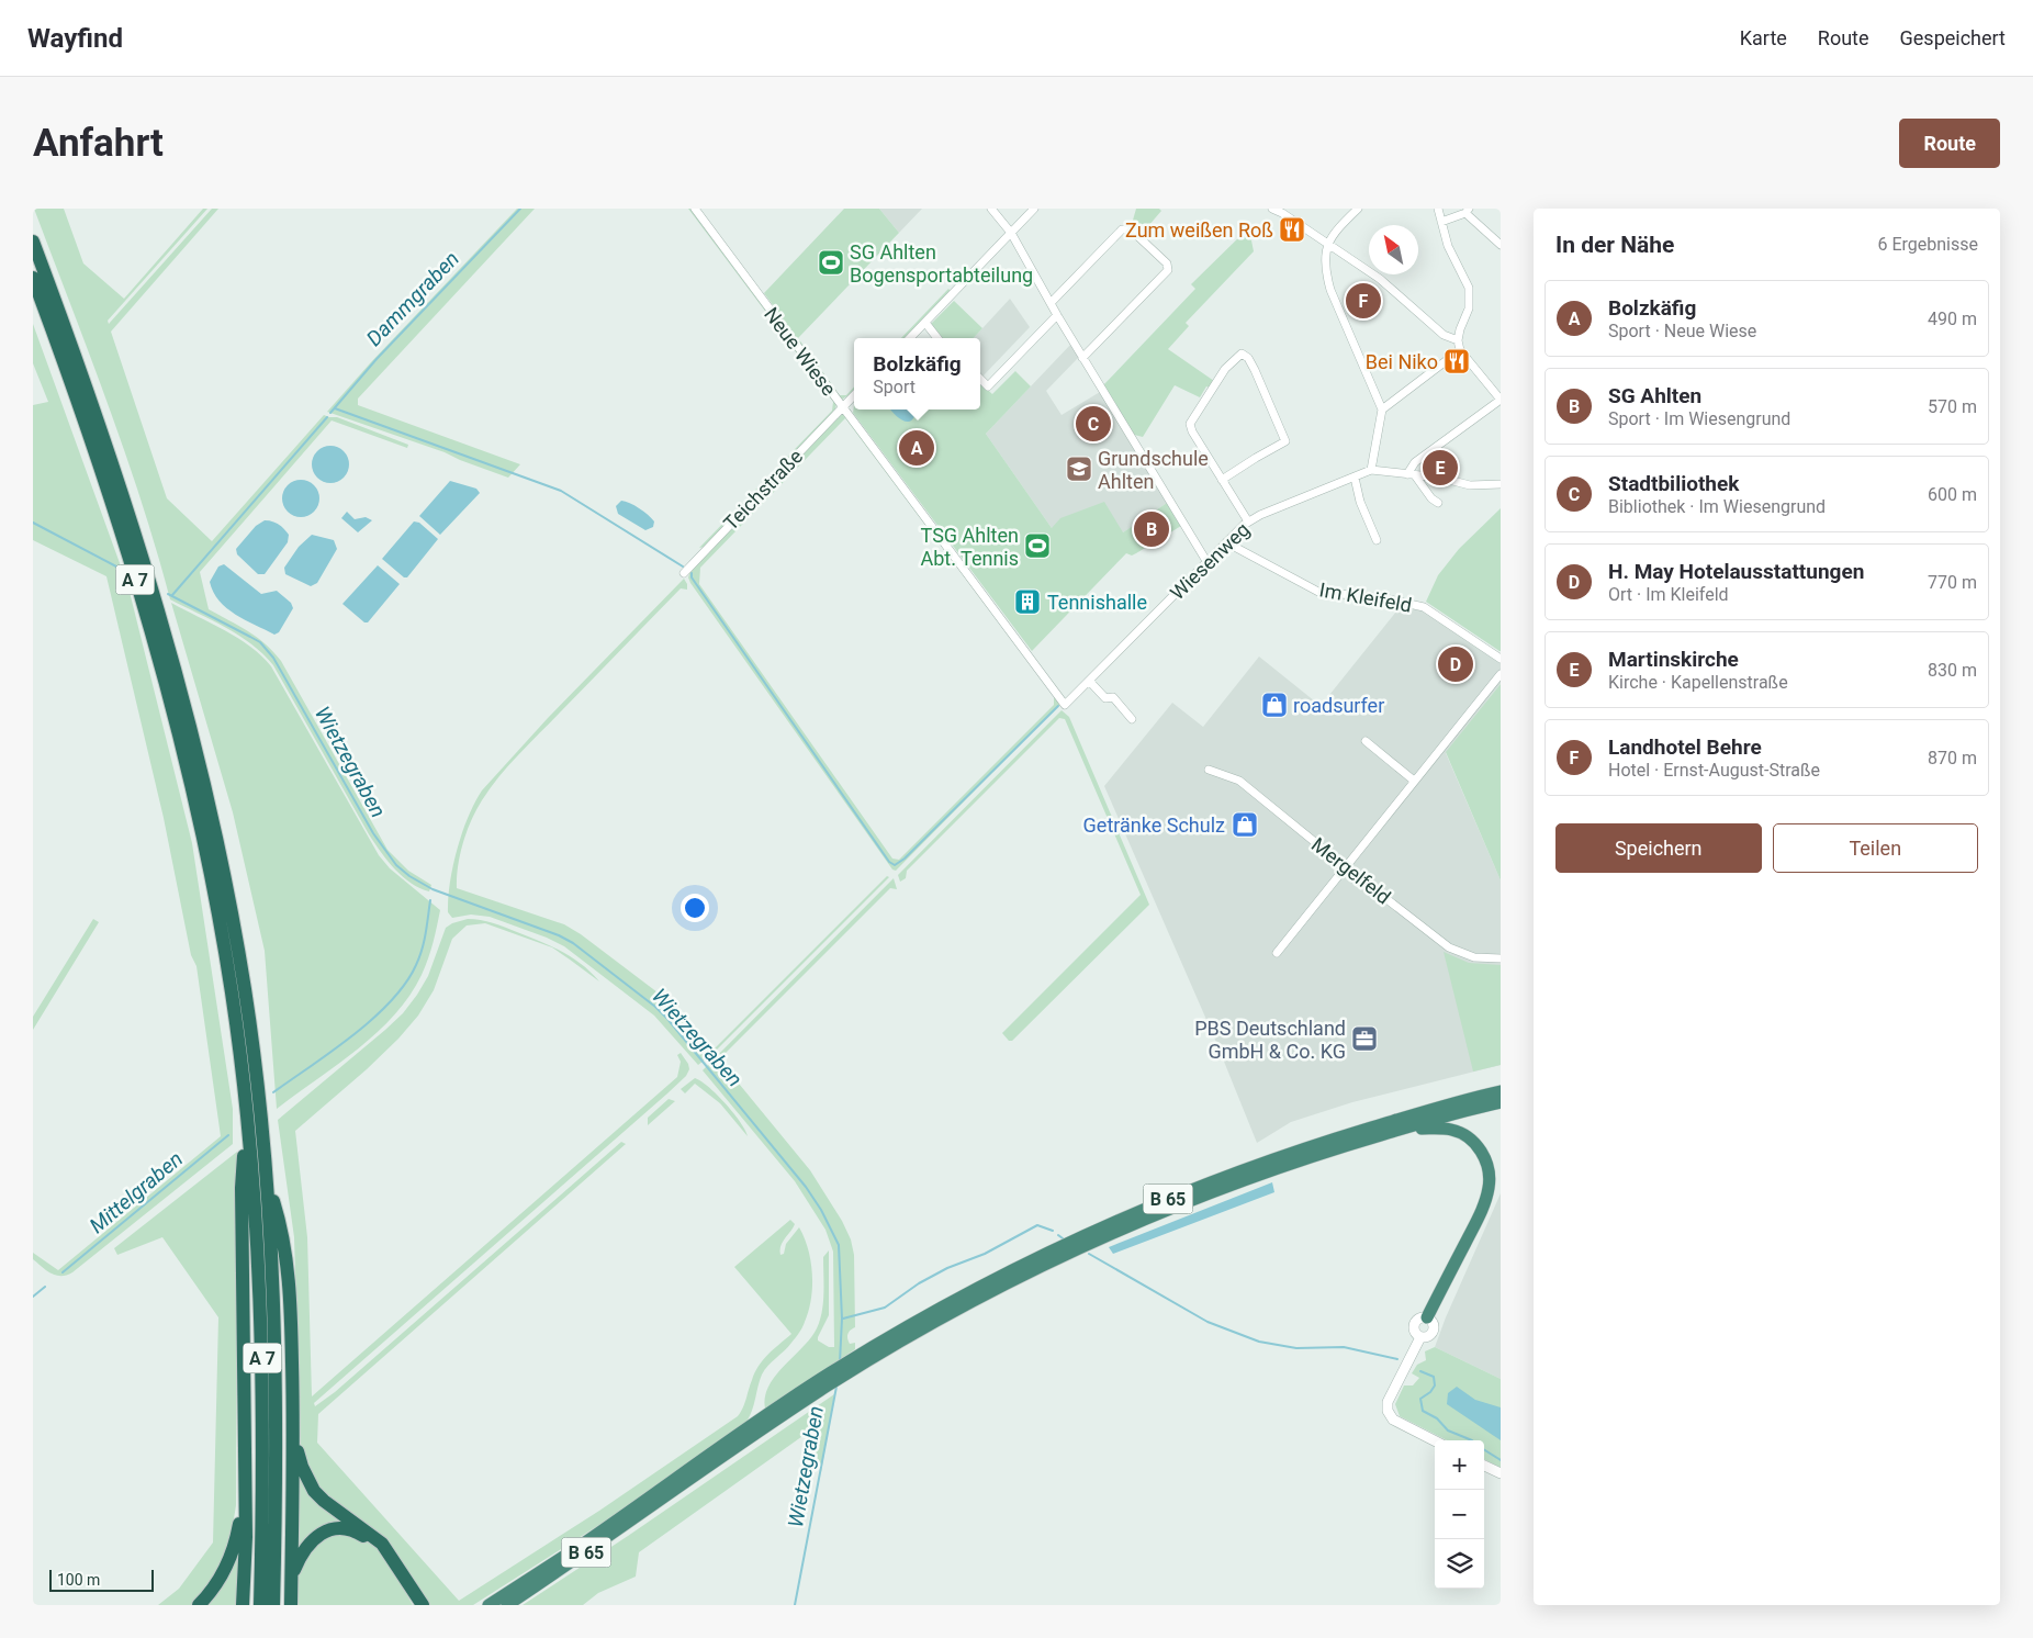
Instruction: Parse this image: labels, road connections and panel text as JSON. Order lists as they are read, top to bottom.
{
  "streets": {
    "highway": ["A 7", "B 65"],
    "street": [
      "Neue Wiese",
      "Teichstraße",
      "Wiesenweg",
      "Im Kleifeld",
      "Mergelfeld"
    ]
  },
  "crossings": [
    ["Neue Wiese", "Teichstraße"],
    ["Neue Wiese", "Wiesenweg"],
    ["Wiesenweg", "Im Kleifeld"]
  ],
  "water": ["Dammgraben", "Wietzegraben", "Mittelgraben"],
  "places": {
    "restaurant": ["Zum weißen Roß", "Bei Niko"],
    "sports": ["SG Ahlten Bogensportabteilung", "TSG Ahlten Abt. Tennis"],
    "school or university": ["Grundschule Ahlten"],
    "building": ["Tennishalle"],
    "shop": ["roadsurfer", "Getränke Schulz"],
    "office": ["PBS Deutschland GmbH & Co. KG"]
  },
  "scale_bar": "100 m",
  "north": "top left",
  "page": {
    "header": "Wayfind",
    "nav": ["Karte", "Route", "Gespeichert"],
    "buttons": [
      "Route",
      ["Speichern", "Teilen"]
    ],
    "title": "Anfahrt",
    "heading": ["In der Nähe", "6 Ergebnisse"],
    "list": [
      {
        "mark": "A",
        "name": "Bolzkäfig",
        "note": "Sport · Neue Wiese",
        "value": "490 m"
      },
      {
        "mark": "B",
        "name": "SG Ahlten",
        "note": "Sport · Im Wiesengrund",
        "value": "570 m"
      },
      {
        "mark": "C",
        "name": "Stadtbiliothek",
        "note": "Bibliothek · Im Wiesengrund",
        "value": "600 m"
      },
      {
        "mark": "D",
        "name": "H. May Hotelausstattungen",
        "note": "Ort · Im Kleifeld",
        "value": "770 m"
      },
      {
        "mark": "E",
        "name": "Martinskirche",
        "note": "Kirche · Kapellenstraße",
        "value": "830 m"
      },
      {
        "mark": "F",
        "name": "Landhotel Behre",
        "note": "Hotel · Ernst-August-Straße",
        "value": "870 m"
      }
    ],
    "pins": [
      "F",
      "C",
      "A",
      "E",
      "B",
      "D"
    ],
    "popup": ["Bolzkäfig", "Sport"],
    "map_buttons": ["+", "−"],
    "scale": "100 m"
  }
}
